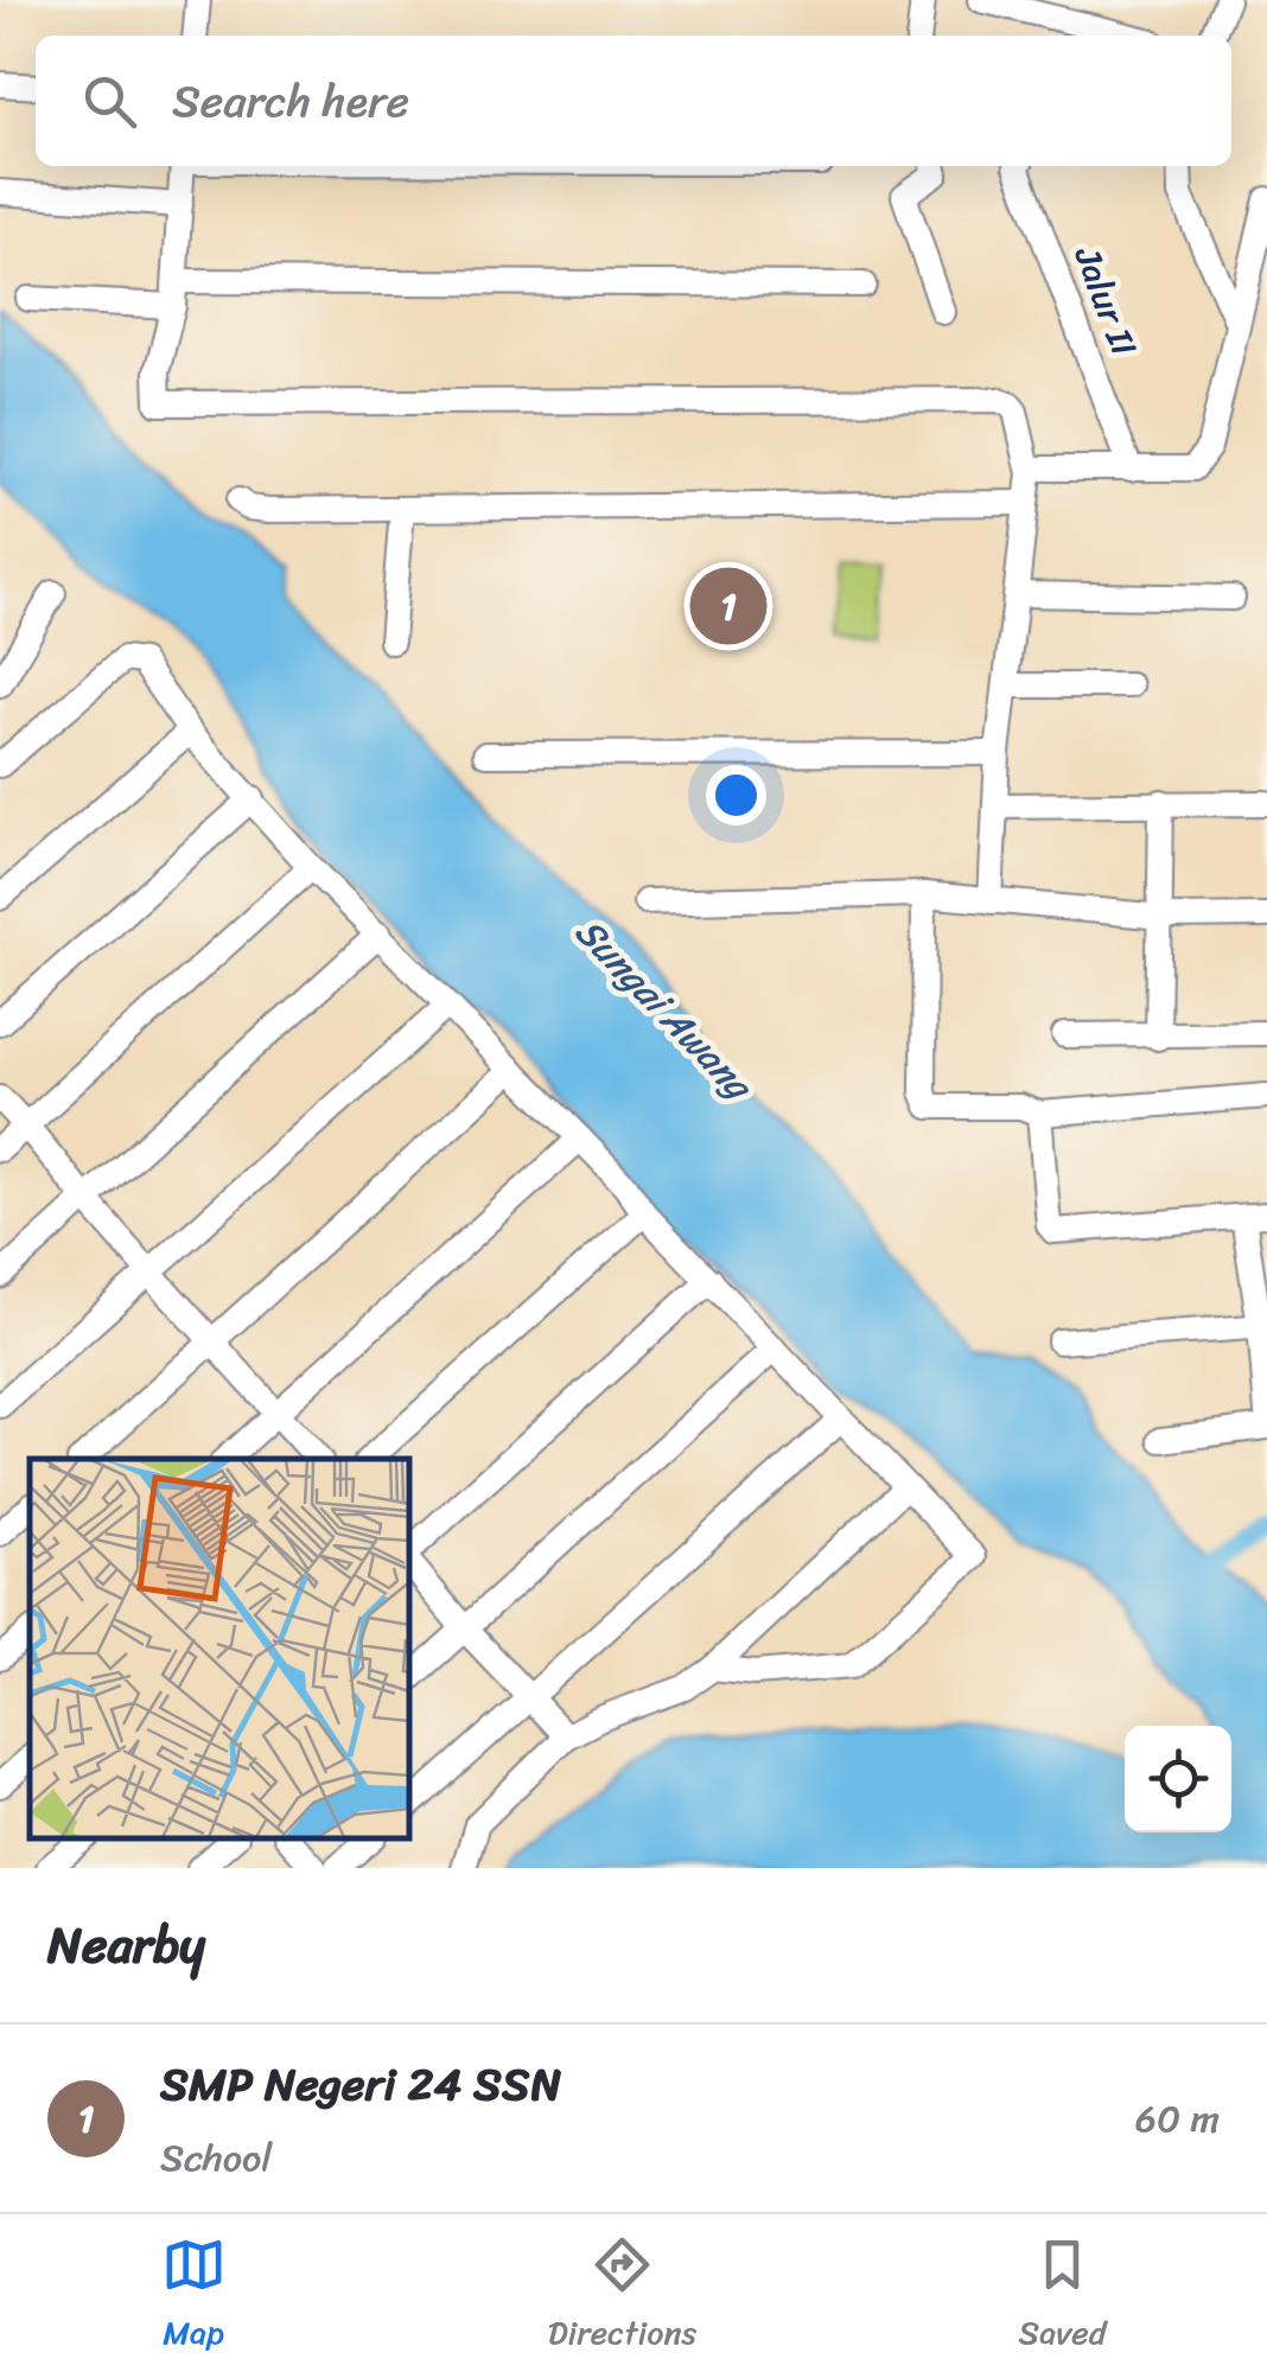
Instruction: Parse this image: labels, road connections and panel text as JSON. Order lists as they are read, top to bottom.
{
  "streets": {
    "street": ["Jalur II"]
  },
  "water": ["Sungai Awang"],
  "page": {
    "search": "Search here",
    "pins": "1",
    "heading": "Nearby",
    "list": [
      {
        "mark": "1",
        "name": "SMP Negeri 24 SSN",
        "note": "School",
        "value": "60 m"
      }
    ],
    "nav": ["Map", "Directions", "Saved"]
  }
}
